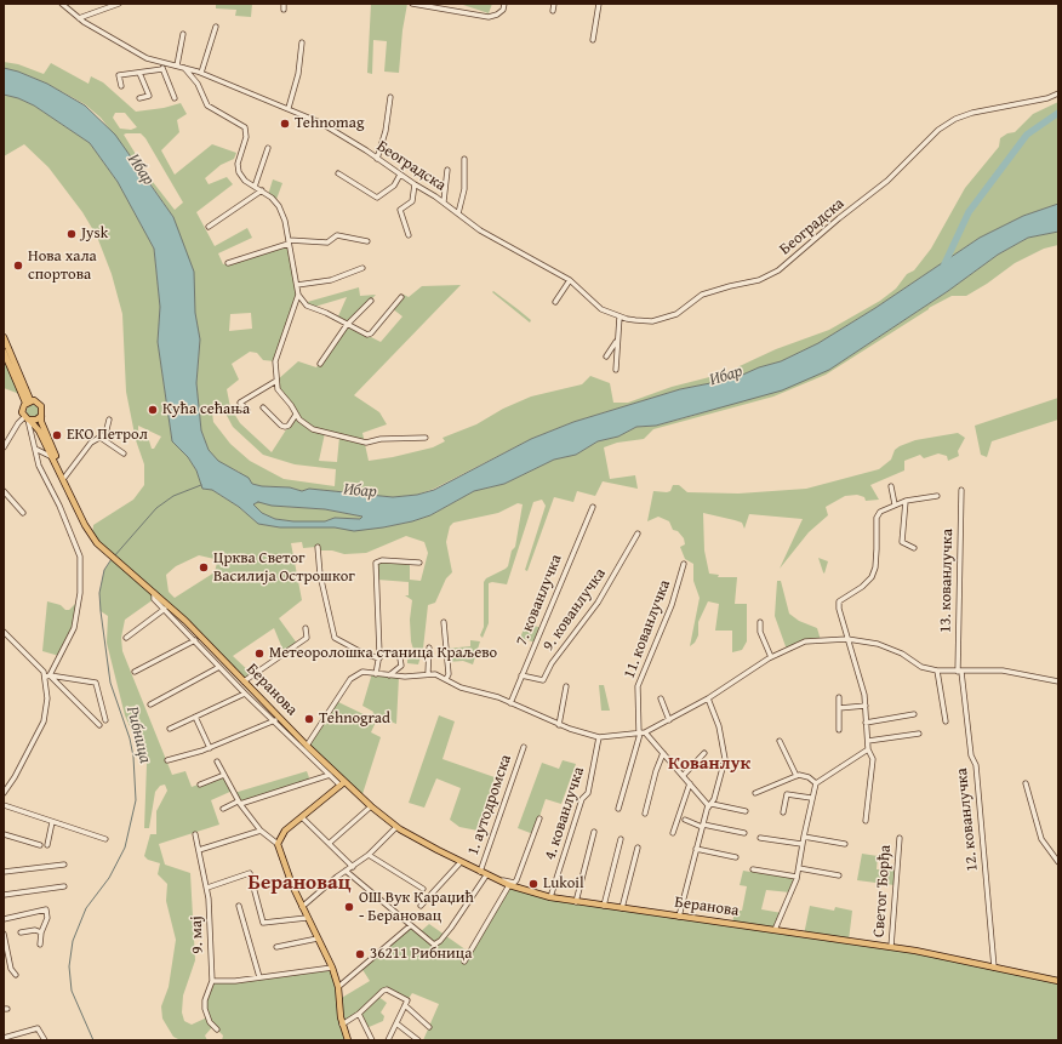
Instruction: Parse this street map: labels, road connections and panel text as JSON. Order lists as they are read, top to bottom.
{
  "streets": {
    "main road": ["Беранова"],
    "street": [
      "Београдска",
      "13. кованлучка",
      "7. кованлучка",
      "9. кованлучка",
      "11. кованлучка",
      "1. аутодромска",
      "4. кованлучка",
      "12. кованлучка",
      "Светог Ђорђа",
      "9. мај"
    ]
  },
  "crossings": [
    ["13. кованлучка", "12. кованлучка"],
    ["7. кованлучка", "9. кованлучка"],
    ["Беранова", "1. аутодромска"],
    ["Беранова", "4. кованлучка"],
    ["Беранова", "12. кованлучка"],
    ["Беранова", "Светог Ђорђа"]
  ],
  "districts": ["Кованлук", "Берановац"],
  "water": ["Ибар", "Рибница"],
  "places": [
    "Tehnomag",
    "Jysk",
    "Нова хала спортова",
    "Кућа сећања",
    "ЕКО Петрол",
    "Црква Светог Василија Острошког",
    "Метеоролошка станица Краљево",
    "Tehnograd",
    "Lukoil",
    "ОШ Вук Караџић - Берановац",
    "36211 Рибница"
  ]
}
